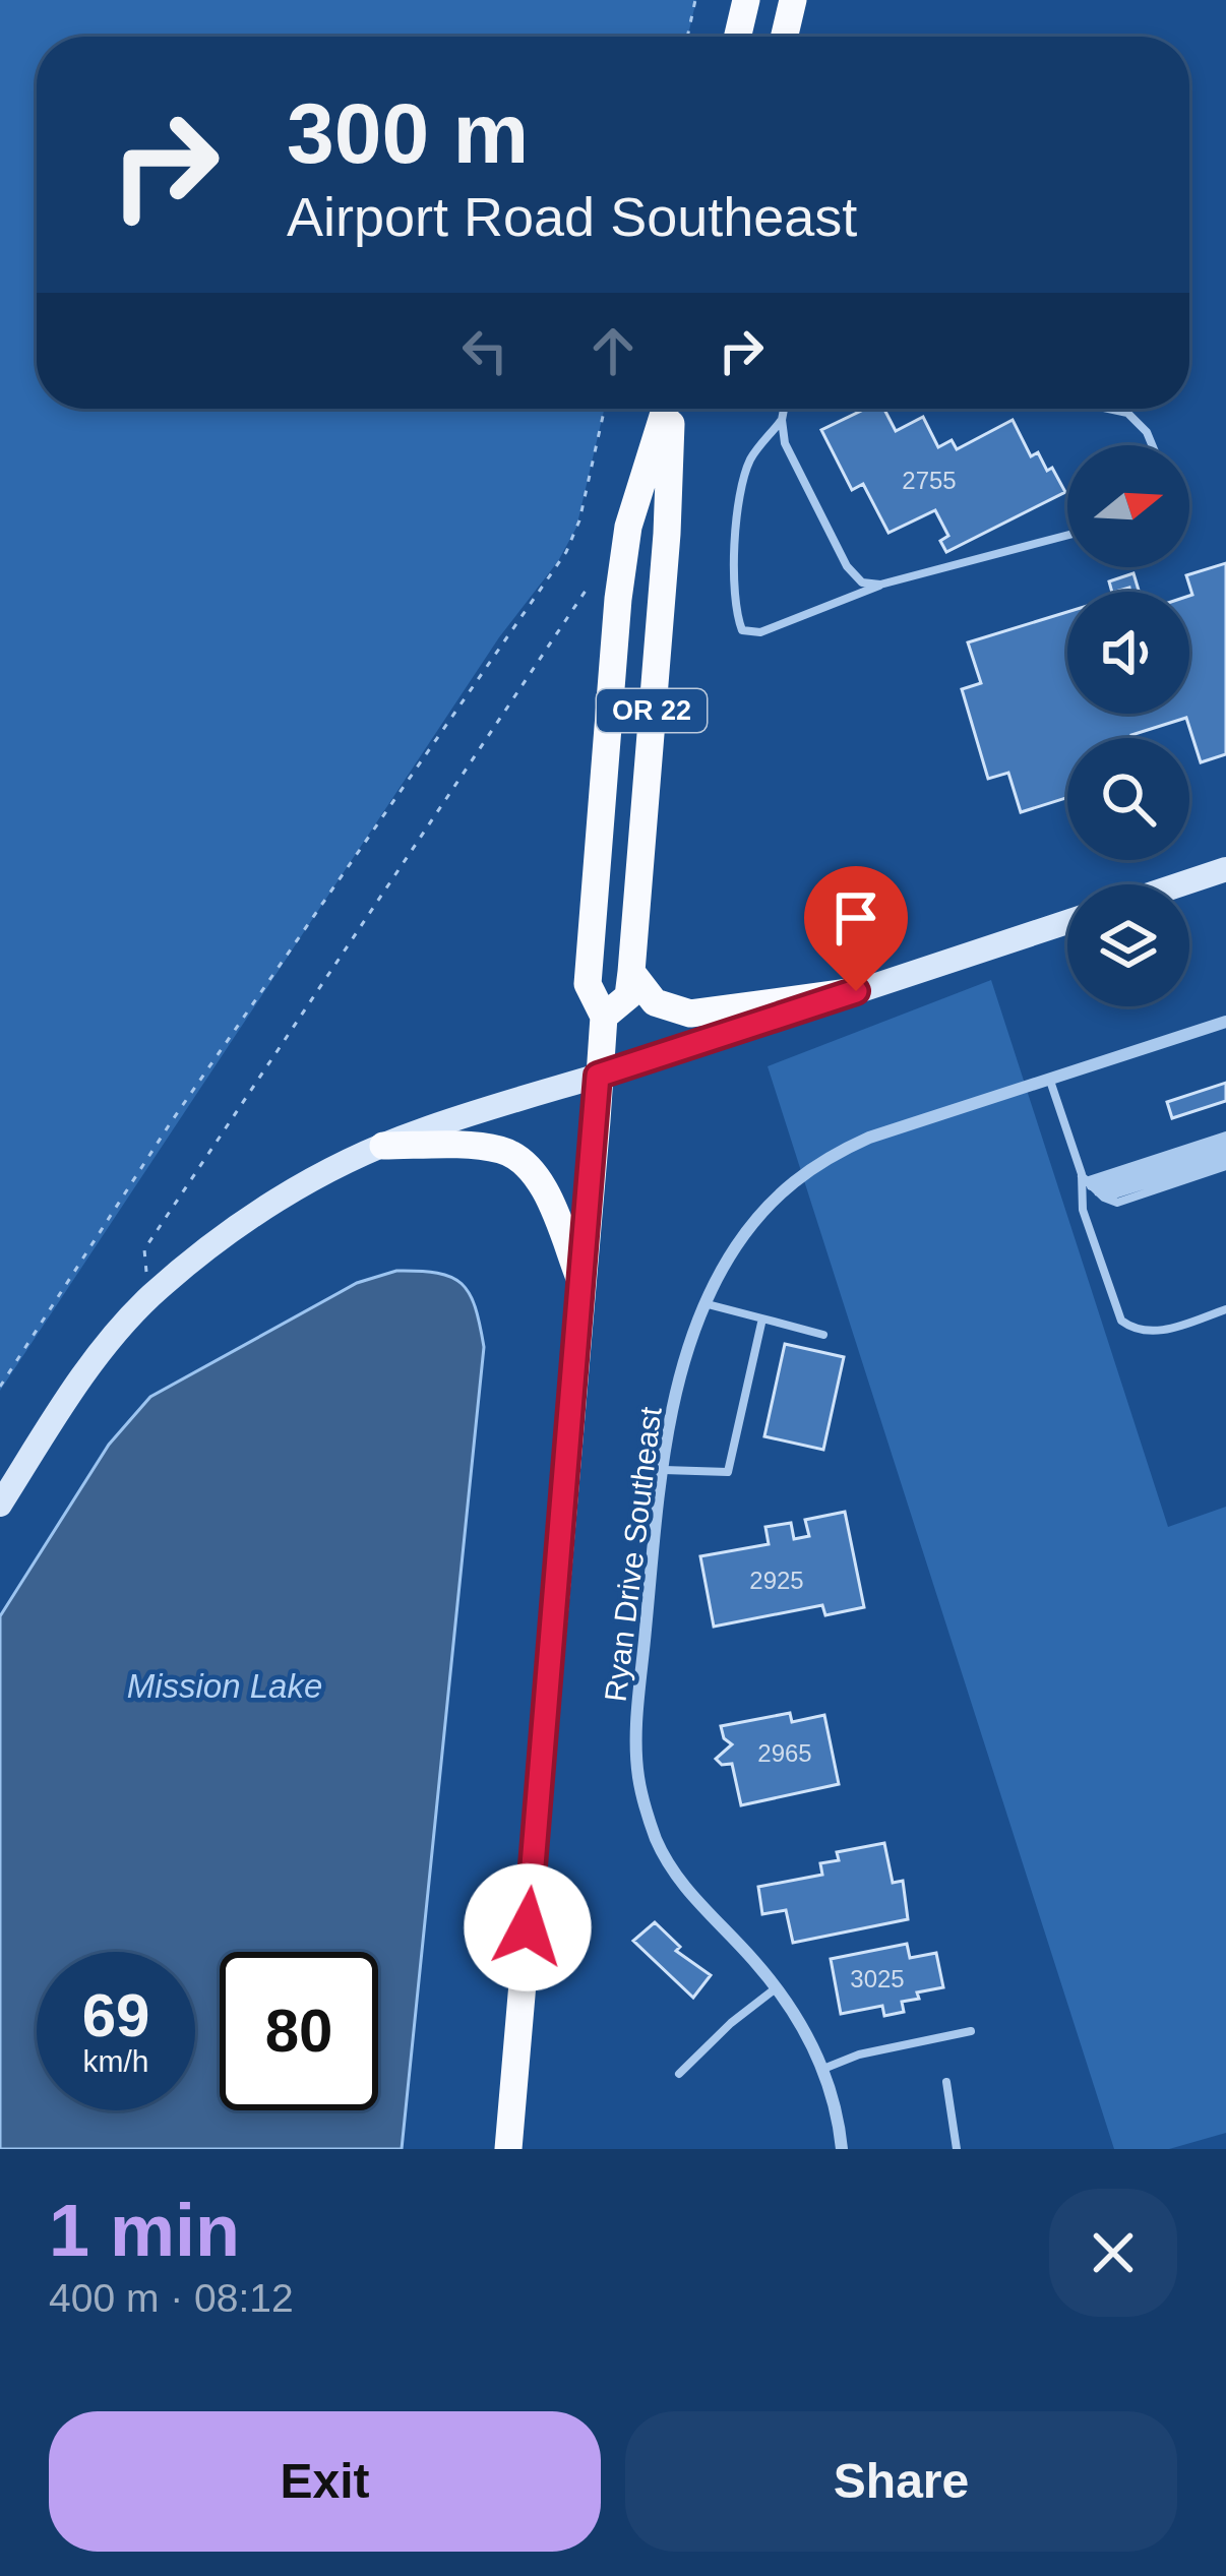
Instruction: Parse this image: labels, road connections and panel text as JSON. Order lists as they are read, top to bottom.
{
  "streets": {
    "highway": ["OR 22"],
    "street": ["Ryan Drive Southeast"]
  },
  "water": ["Mission Lake"],
  "house_numbers": [
    "2755",
    "2925",
    "2965",
    "3025"
  ],
  "north": "right",
  "page": {
    "turn": ["300 m", "Airport Road Southeast"],
    "speed": "69 km/h",
    "limit": "80",
    "heading": ["1 min", "400 m · 08:12"],
    "buttons": ["Exit", "Share"]
  }
}
